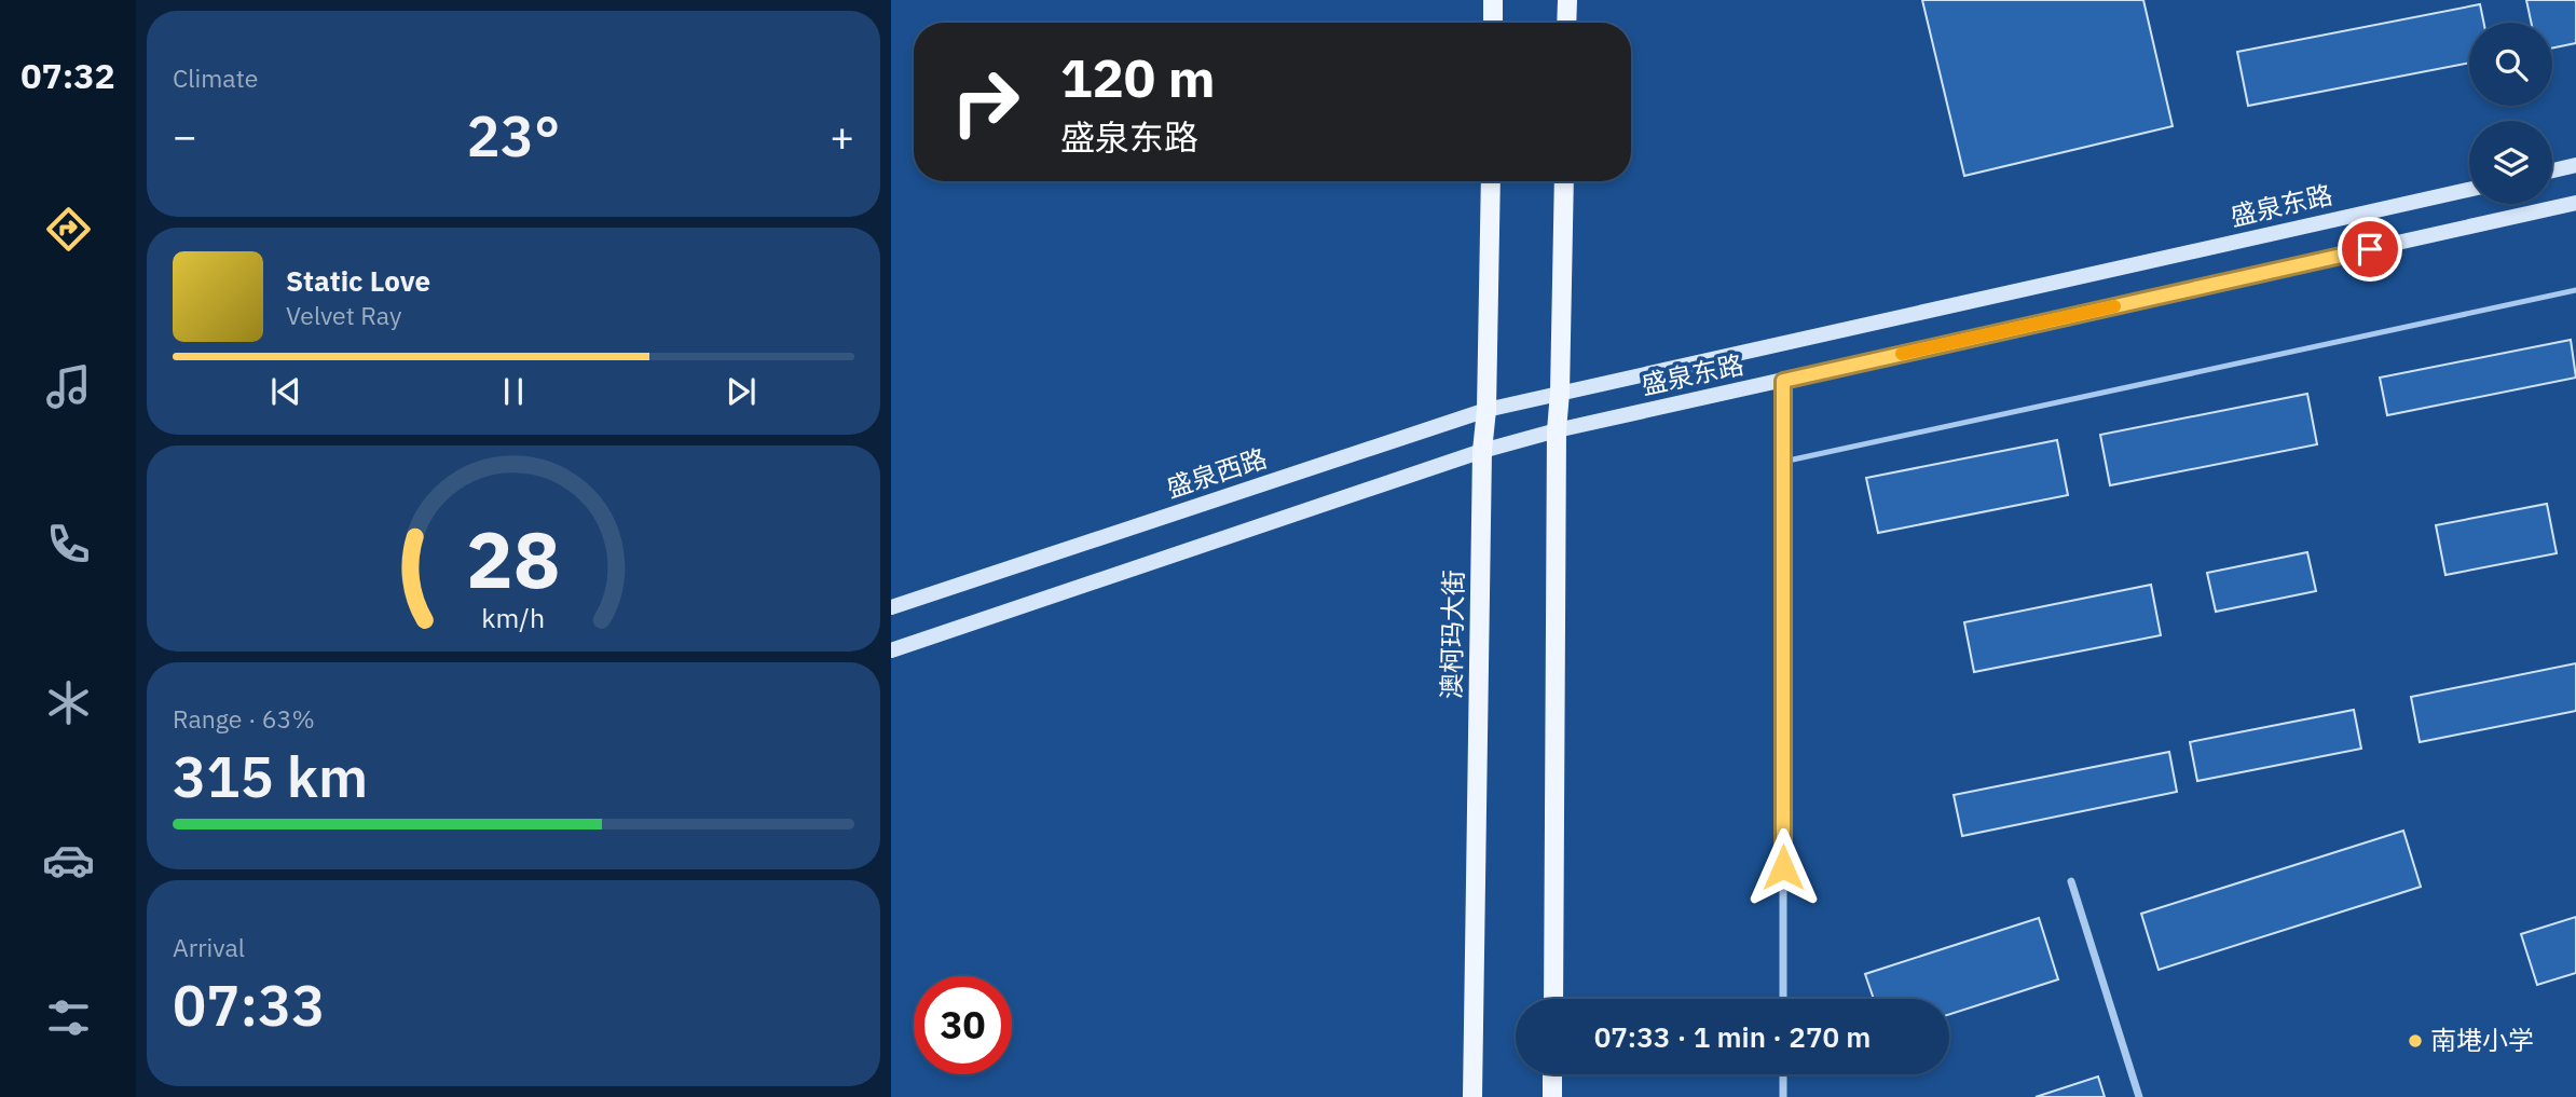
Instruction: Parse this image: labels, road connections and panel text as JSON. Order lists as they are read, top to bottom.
{
  "streets": {
    "main road": ["澳柯玛大街"],
    "street": ["盛泉东路", "盛泉西路"]
  },
  "crossings": [
    ["盛泉东路", "盛泉西路"],
    ["盛泉东路", "澳柯玛大街"],
    ["盛泉西路", "澳柯玛大街"]
  ],
  "places": ["南塂小学"],
  "page": {
    "tabs": "07:32",
    "tile": [
      "Climate",
      ["Range · 63%", "315 km"],
      ["Arrival", "07:33"]
    ],
    "turn": ["120 m", "盛泉东路"],
    "heat": ["−", "23°", "+"],
    "song": ["Static Love", "Velvet Ray"],
    "limit": "30",
    "trip": "07:33 · 1 min · 270 m",
    "gauge": ["28", "km/h"]
  }
}
